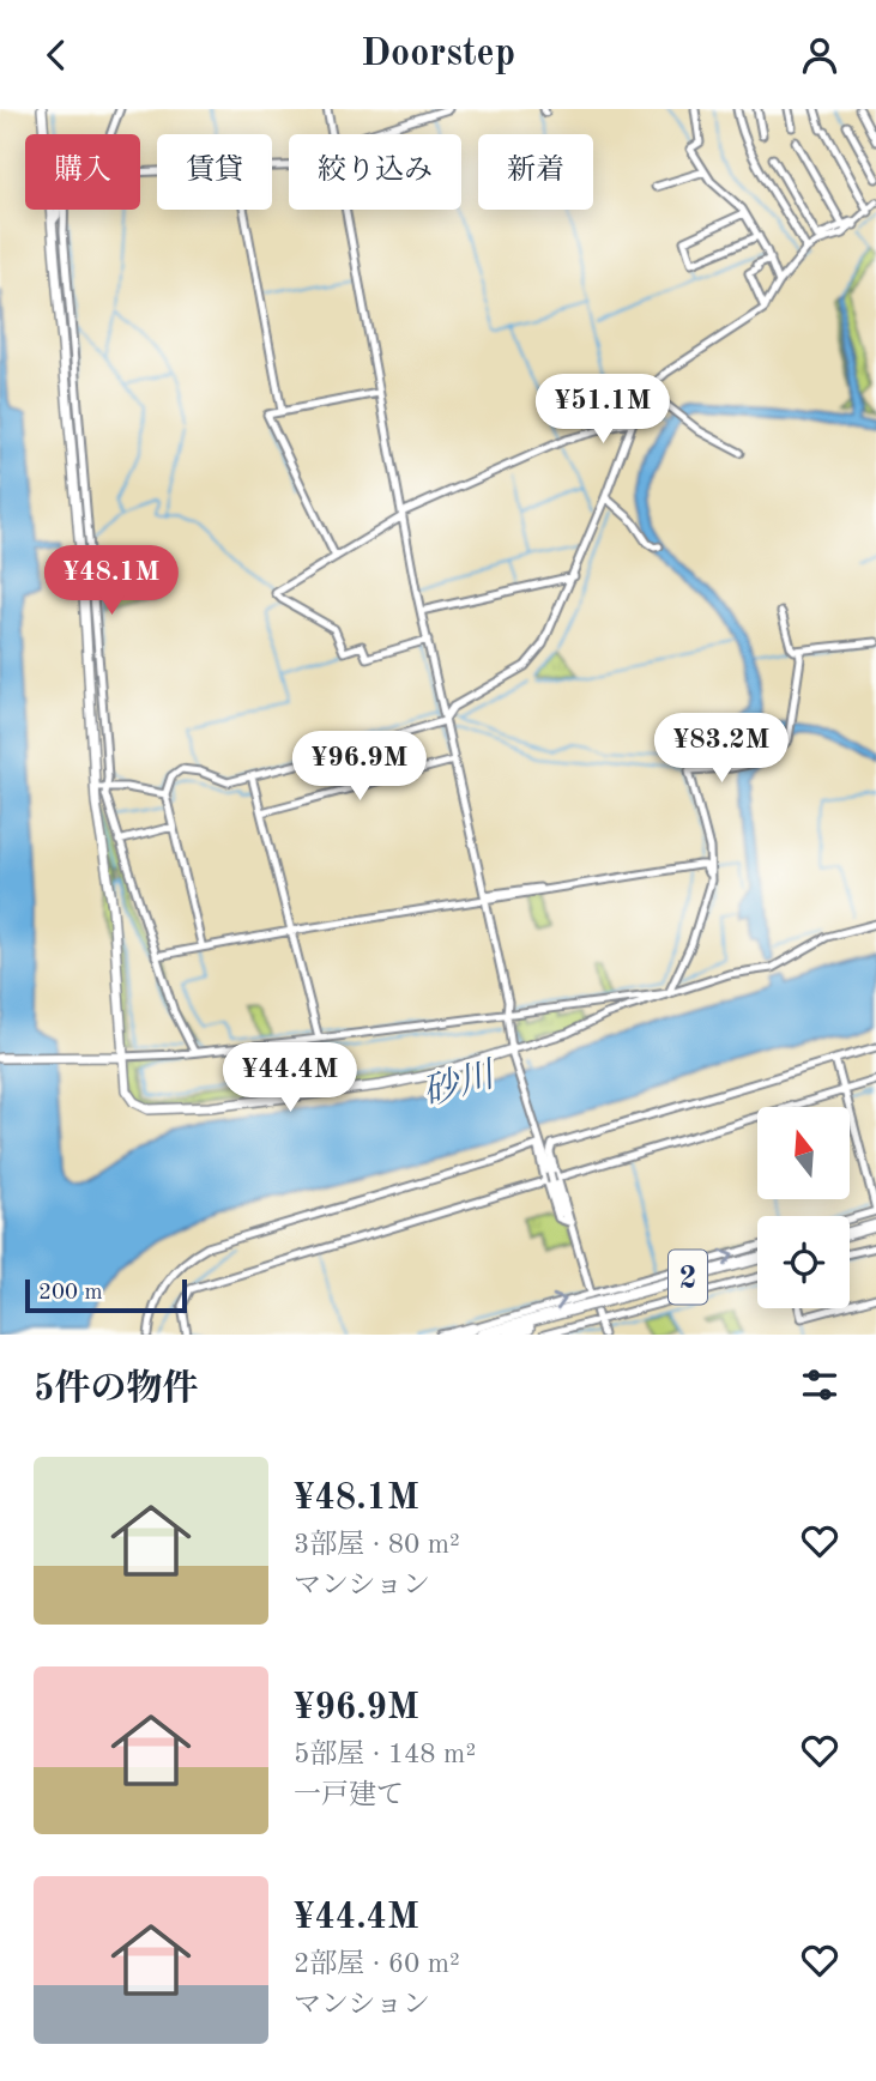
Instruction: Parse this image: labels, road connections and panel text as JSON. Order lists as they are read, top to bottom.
{
  "streets": {
    "highway": ["2"]
  },
  "water": ["砂川"],
  "scale_bar": "200 m",
  "north": "top",
  "page": {
    "header": "Doorstep",
    "chip": [
      "購入",
      "賃貸",
      "絞り込み",
      "新着"
    ],
    "price": [
      "¥51.1M",
      "¥48.1M",
      "¥83.2M",
      "¥96.9M",
      "¥44.4M"
    ],
    "scale": "200 m",
    "heading": "5件の物件",
    "list": [
      {
        "name": "¥48.1M",
        "note": "3部屋 · 80 m² · マンション"
      },
      {
        "name": "¥96.9M",
        "note": "5部屋 · 148 m² · 一戸建て"
      },
      {
        "name": "¥44.4M",
        "note": "2部屋 · 60 m² · マンション"
      }
    ]
  }
}
